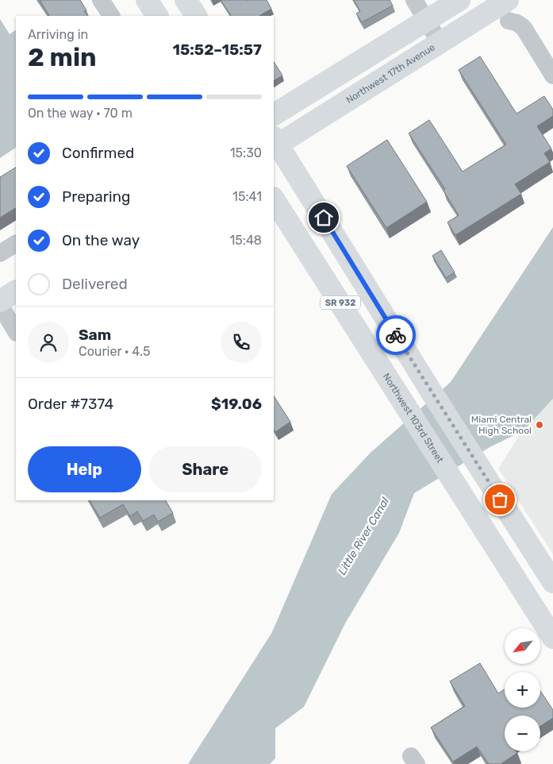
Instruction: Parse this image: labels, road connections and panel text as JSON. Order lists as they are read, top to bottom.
{
  "streets": {
    "main road": ["Northwest 17th Avenue", "SR 932", "Northwest 103rd Street"]
  },
  "crossings": [
    ["Northwest 17th Avenue", "SR 932"]
  ],
  "water": ["Little River Canal"],
  "places": ["Miami Central High School"],
  "north": "bottom left",
  "page": {
    "heading": ["2 min", "Arriving in", "15:52–15:57"],
    "panel": [
      "Sam",
      "Courier · 4.5",
      "Order #7374",
      "$19.06"
    ],
    "bar": "On the way · 70 m",
    "list": [
      ["Confirmed", "15:30"],
      ["Preparing", "15:41"],
      ["On the way", "15:48"],
      "Delivered"
    ],
    "buttons": ["Help", "Share"],
    "map_buttons": ["+", "−"]
  }
}
